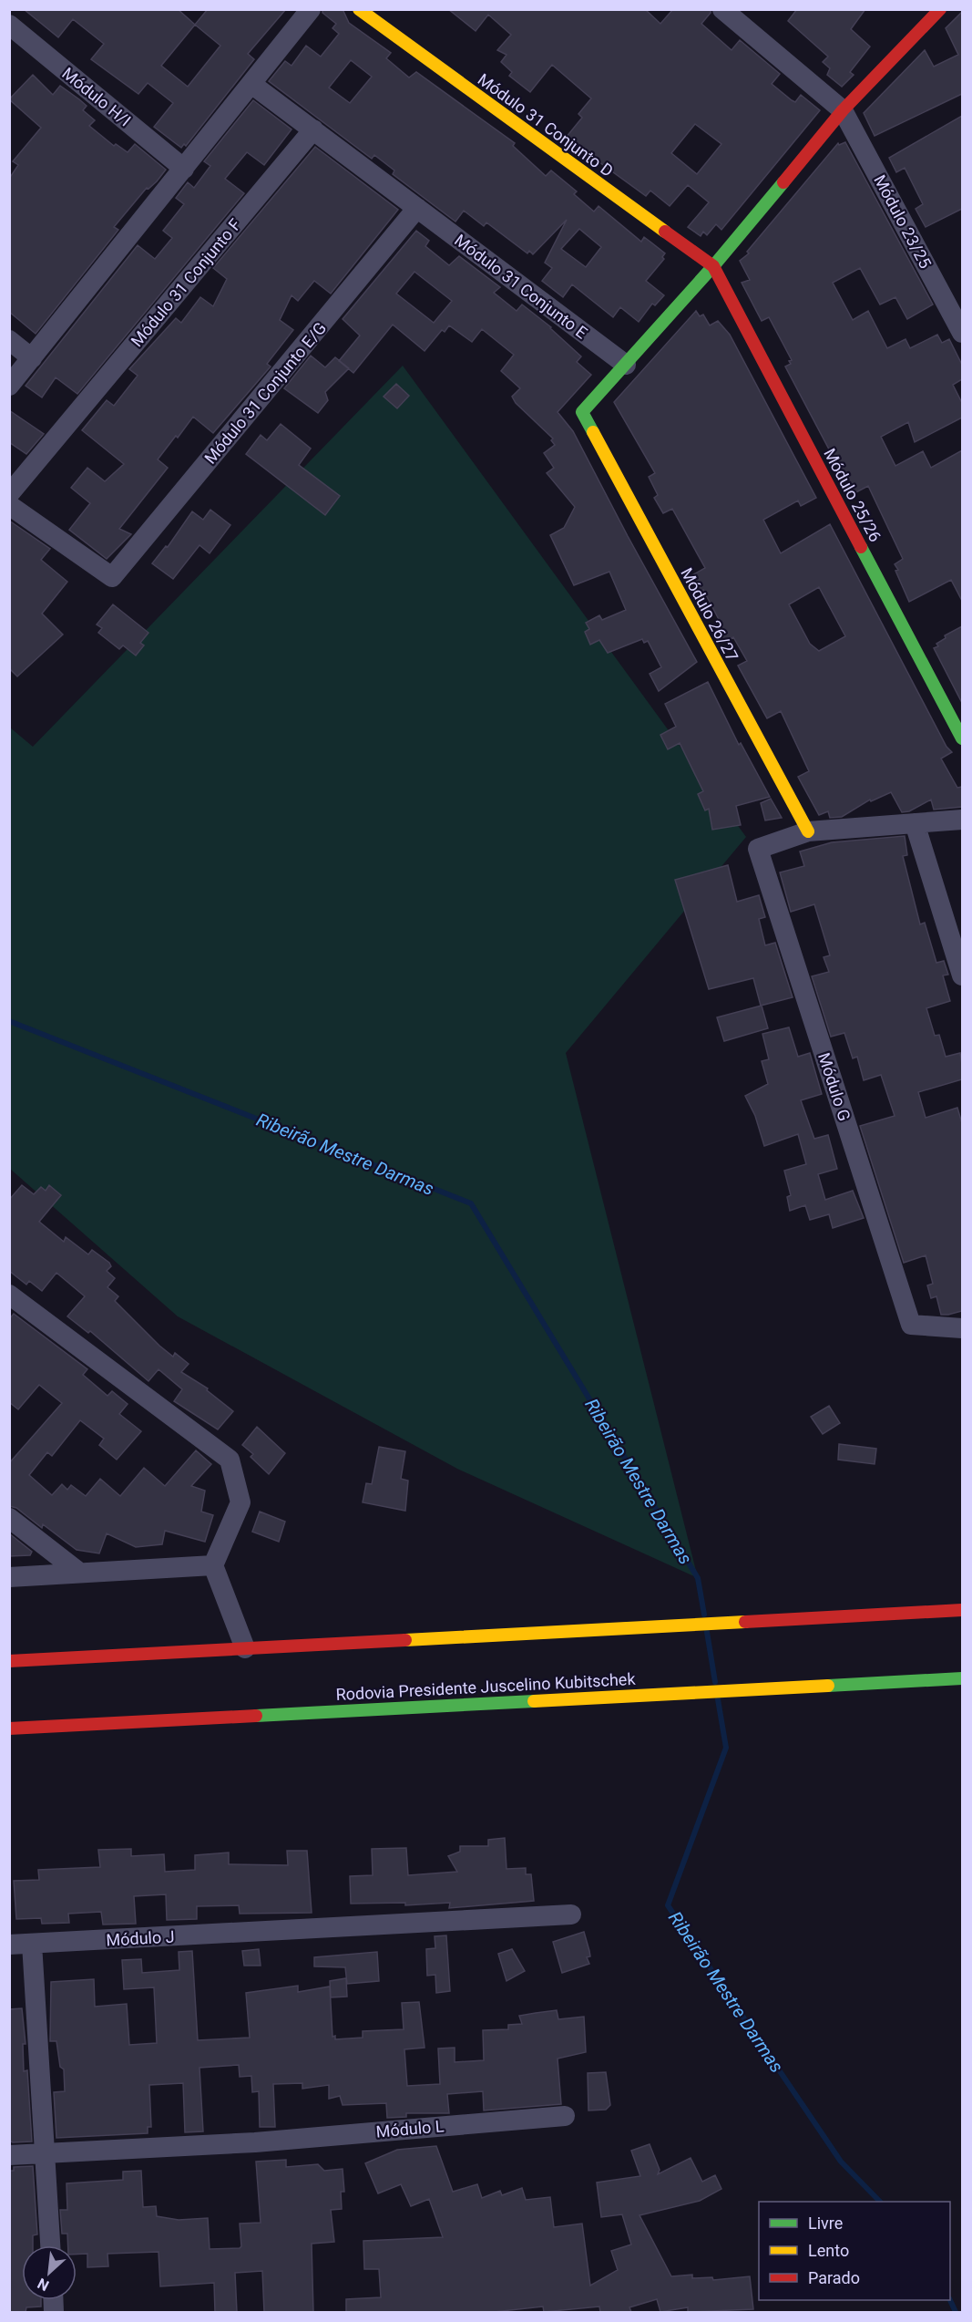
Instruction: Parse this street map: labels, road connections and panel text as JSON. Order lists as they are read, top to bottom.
{
  "streets": {
    "main road": [
      "Módulo 31 Conjunto D",
      "Módulo 25/26",
      "Módulo 26/27",
      "Rodovia Presidente Juscelino Kubitschek"
    ],
    "street": [
      "Módulo H/I",
      "Módulo 23/25",
      "Módulo 31 Conjunto F",
      "Módulo 31 Conjunto E",
      "Módulo 31 Conjunto E/G",
      "Módulo G",
      "Módulo J",
      "Módulo L"
    ]
  },
  "crossings": [
    ["Módulo 31 Conjunto D", "Módulo 25/26"],
    ["Módulo 31 Conjunto F", "Módulo 31 Conjunto E"],
    ["Módulo 31 Conjunto E", "Módulo 31 Conjunto E/G"],
    ["Módulo 31 Conjunto E", "Módulo 26/27"],
    ["Módulo 26/27", "Módulo G"]
  ],
  "water": ["Ribeirão Mestre Darmas"],
  "legend": ["Livre", "Lento", "Parado"],
  "north": "bottom left"
}
